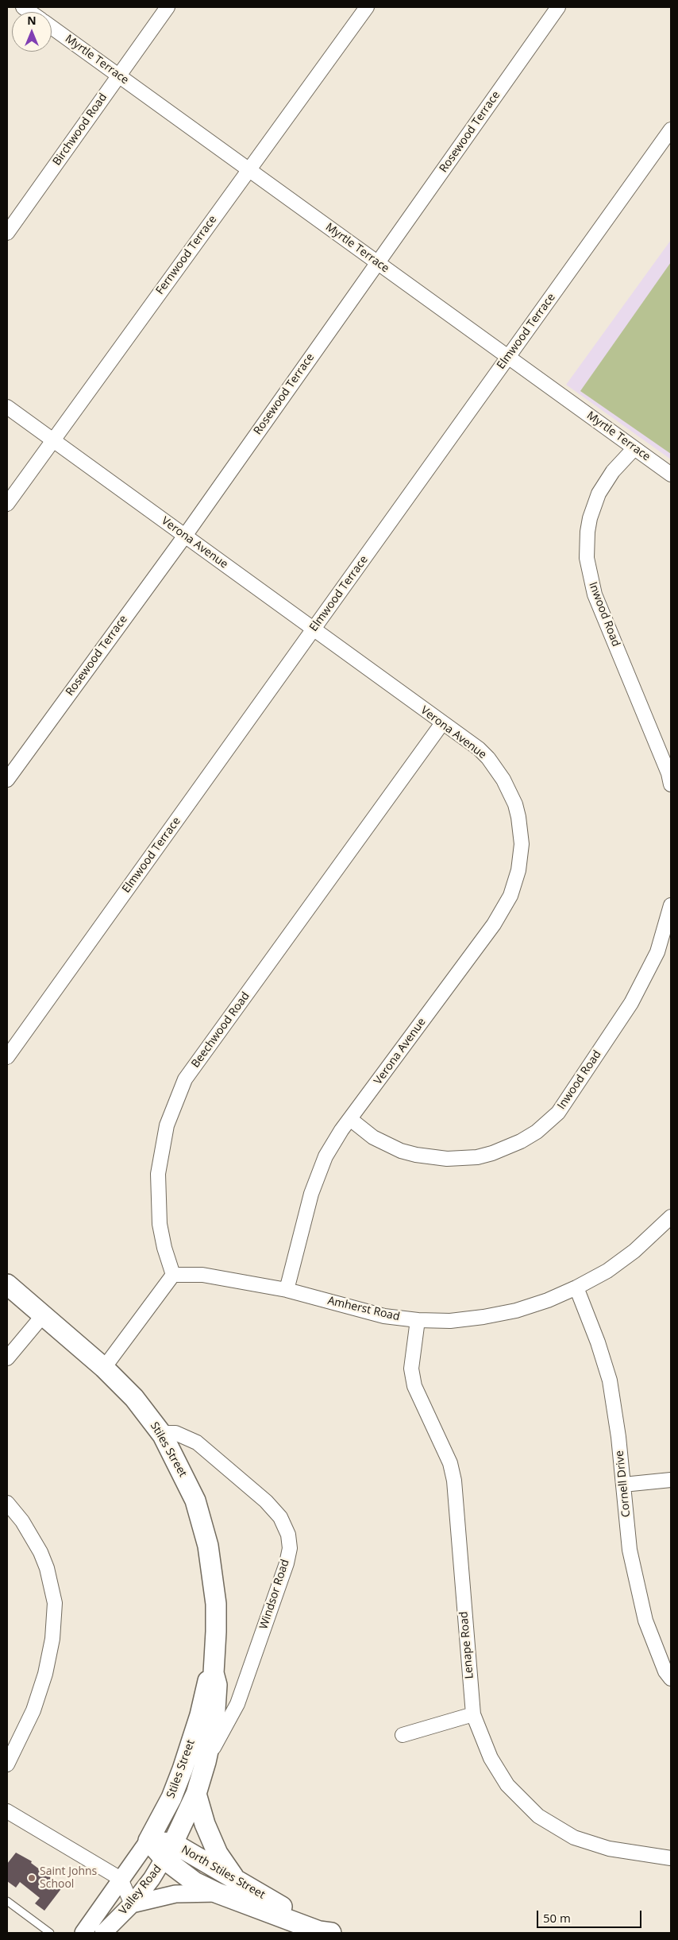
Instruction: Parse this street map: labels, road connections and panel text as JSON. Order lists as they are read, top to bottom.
{
  "streets": {
    "main road": ["Stiles Street", "North Stiles Street"],
    "street": [
      "Myrtle Terrace",
      "Birchwood Road",
      "Rosewood Terrace",
      "Fernwood Terrace",
      "Elmwood Terrace",
      "Verona Avenue",
      "Inwood Road",
      "Beechwood Road",
      "Amherst Road",
      "Cornell Drive",
      "Windsor Road",
      "Lenape Road",
      "Valley Road"
    ]
  },
  "crossings": [
    ["Myrtle Terrace", "Birchwood Road"],
    ["Myrtle Terrace", "Rosewood Terrace"],
    ["Myrtle Terrace", "Fernwood Terrace"],
    ["Myrtle Terrace", "Elmwood Terrace"],
    ["Myrtle Terrace", "Inwood Road"],
    ["Rosewood Terrace", "Verona Avenue"],
    ["Fernwood Terrace", "Verona Avenue"],
    ["Elmwood Terrace", "Verona Avenue"],
    ["Verona Avenue", "Inwood Road"],
    ["Verona Avenue", "Beechwood Road"],
    ["Verona Avenue", "Amherst Road"],
    ["Beechwood Road", "Amherst Road"],
    ["Amherst Road", "Cornell Drive"],
    ["Amherst Road", "Lenape Road"],
    ["Stiles Street", "Windsor Road"],
    ["Stiles Street", "North Stiles Street"],
    ["Stiles Street", "Valley Road"],
    ["North Stiles Street", "Valley Road"]
  ],
  "places": ["Saint Johns School"],
  "scale_bar": "50 m",
  "north": "top"
}
